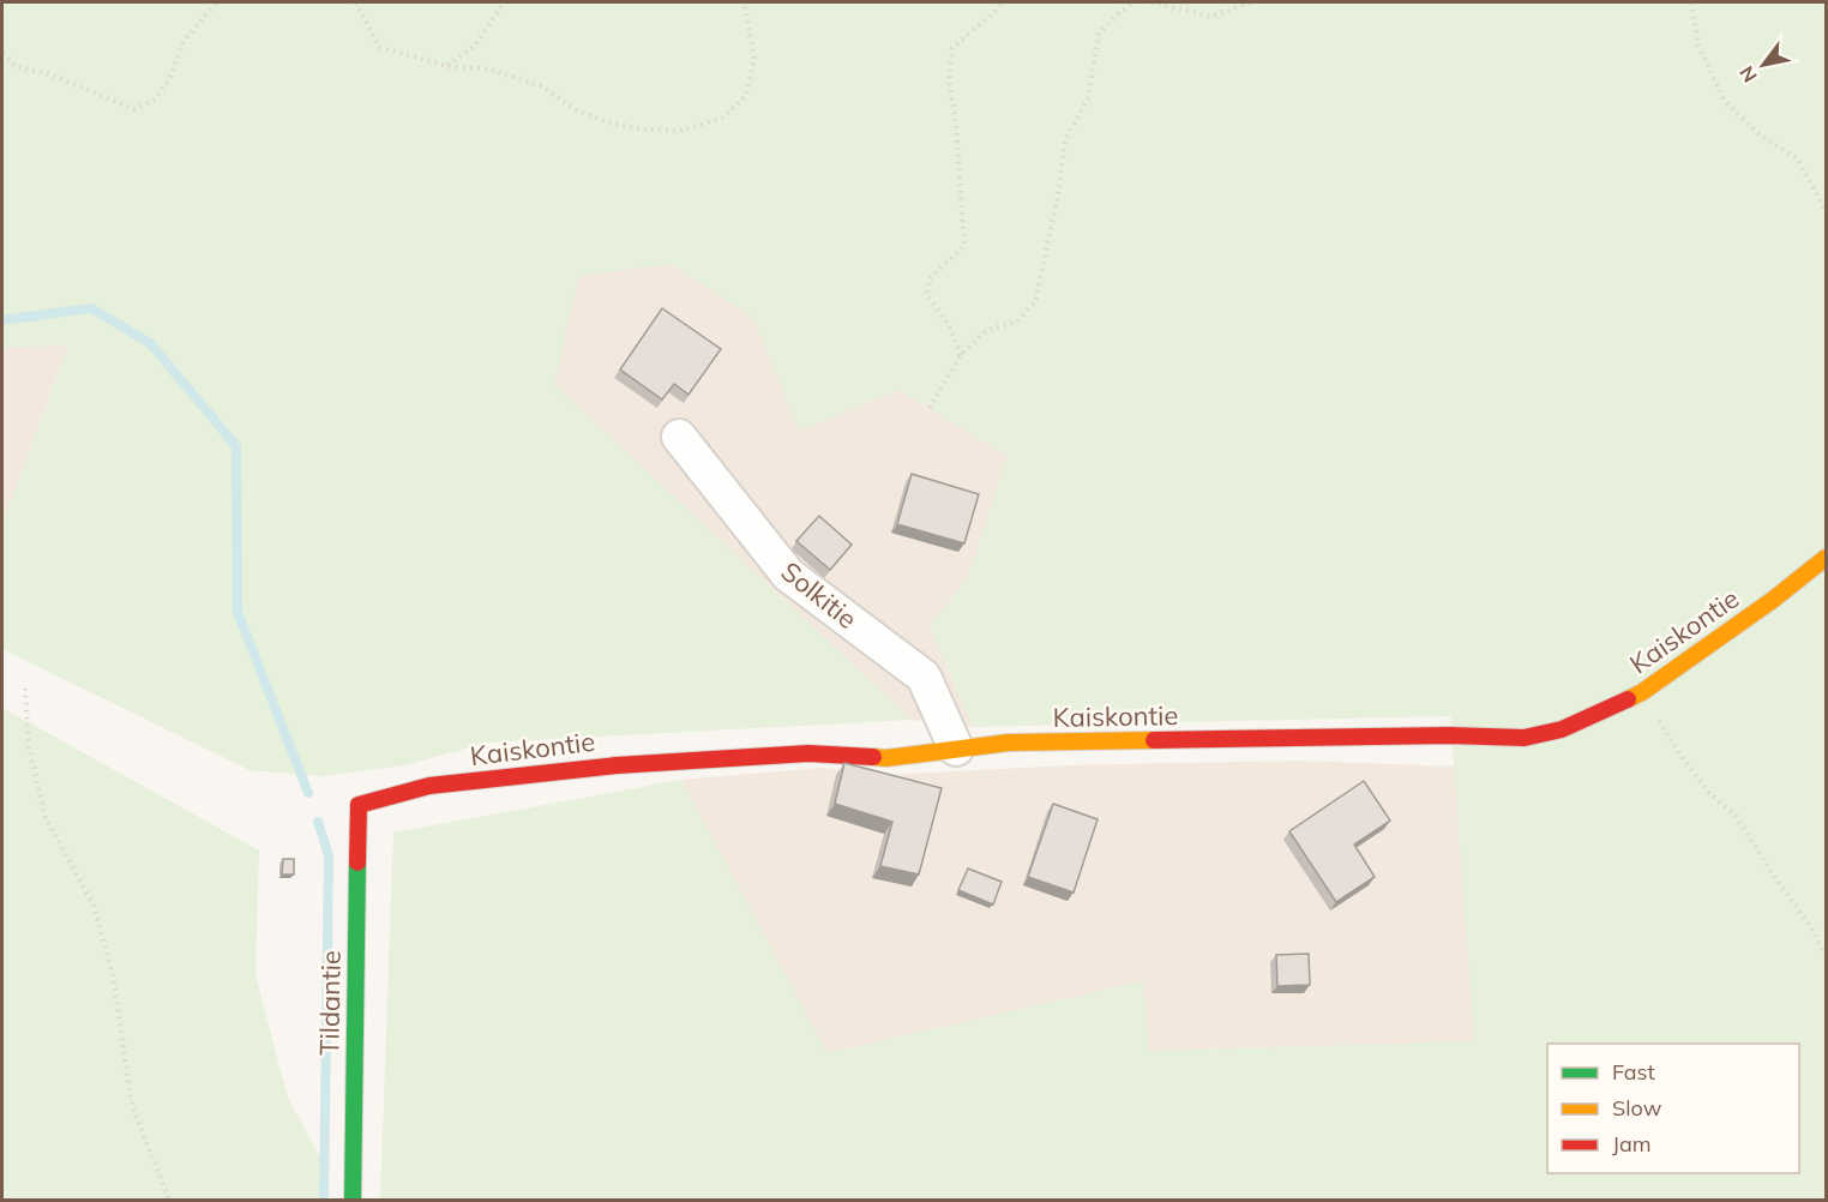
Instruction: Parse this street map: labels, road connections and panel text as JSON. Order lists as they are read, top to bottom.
{
  "streets": {
    "street": ["Solkitie", "Kaiskontie", "Tildantie"]
  },
  "crossings": [
    ["Solkitie", "Kaiskontie"],
    ["Kaiskontie", "Tildantie"]
  ],
  "legend": ["Fast", "Slow", "Jam"],
  "north": "bottom left"
}
